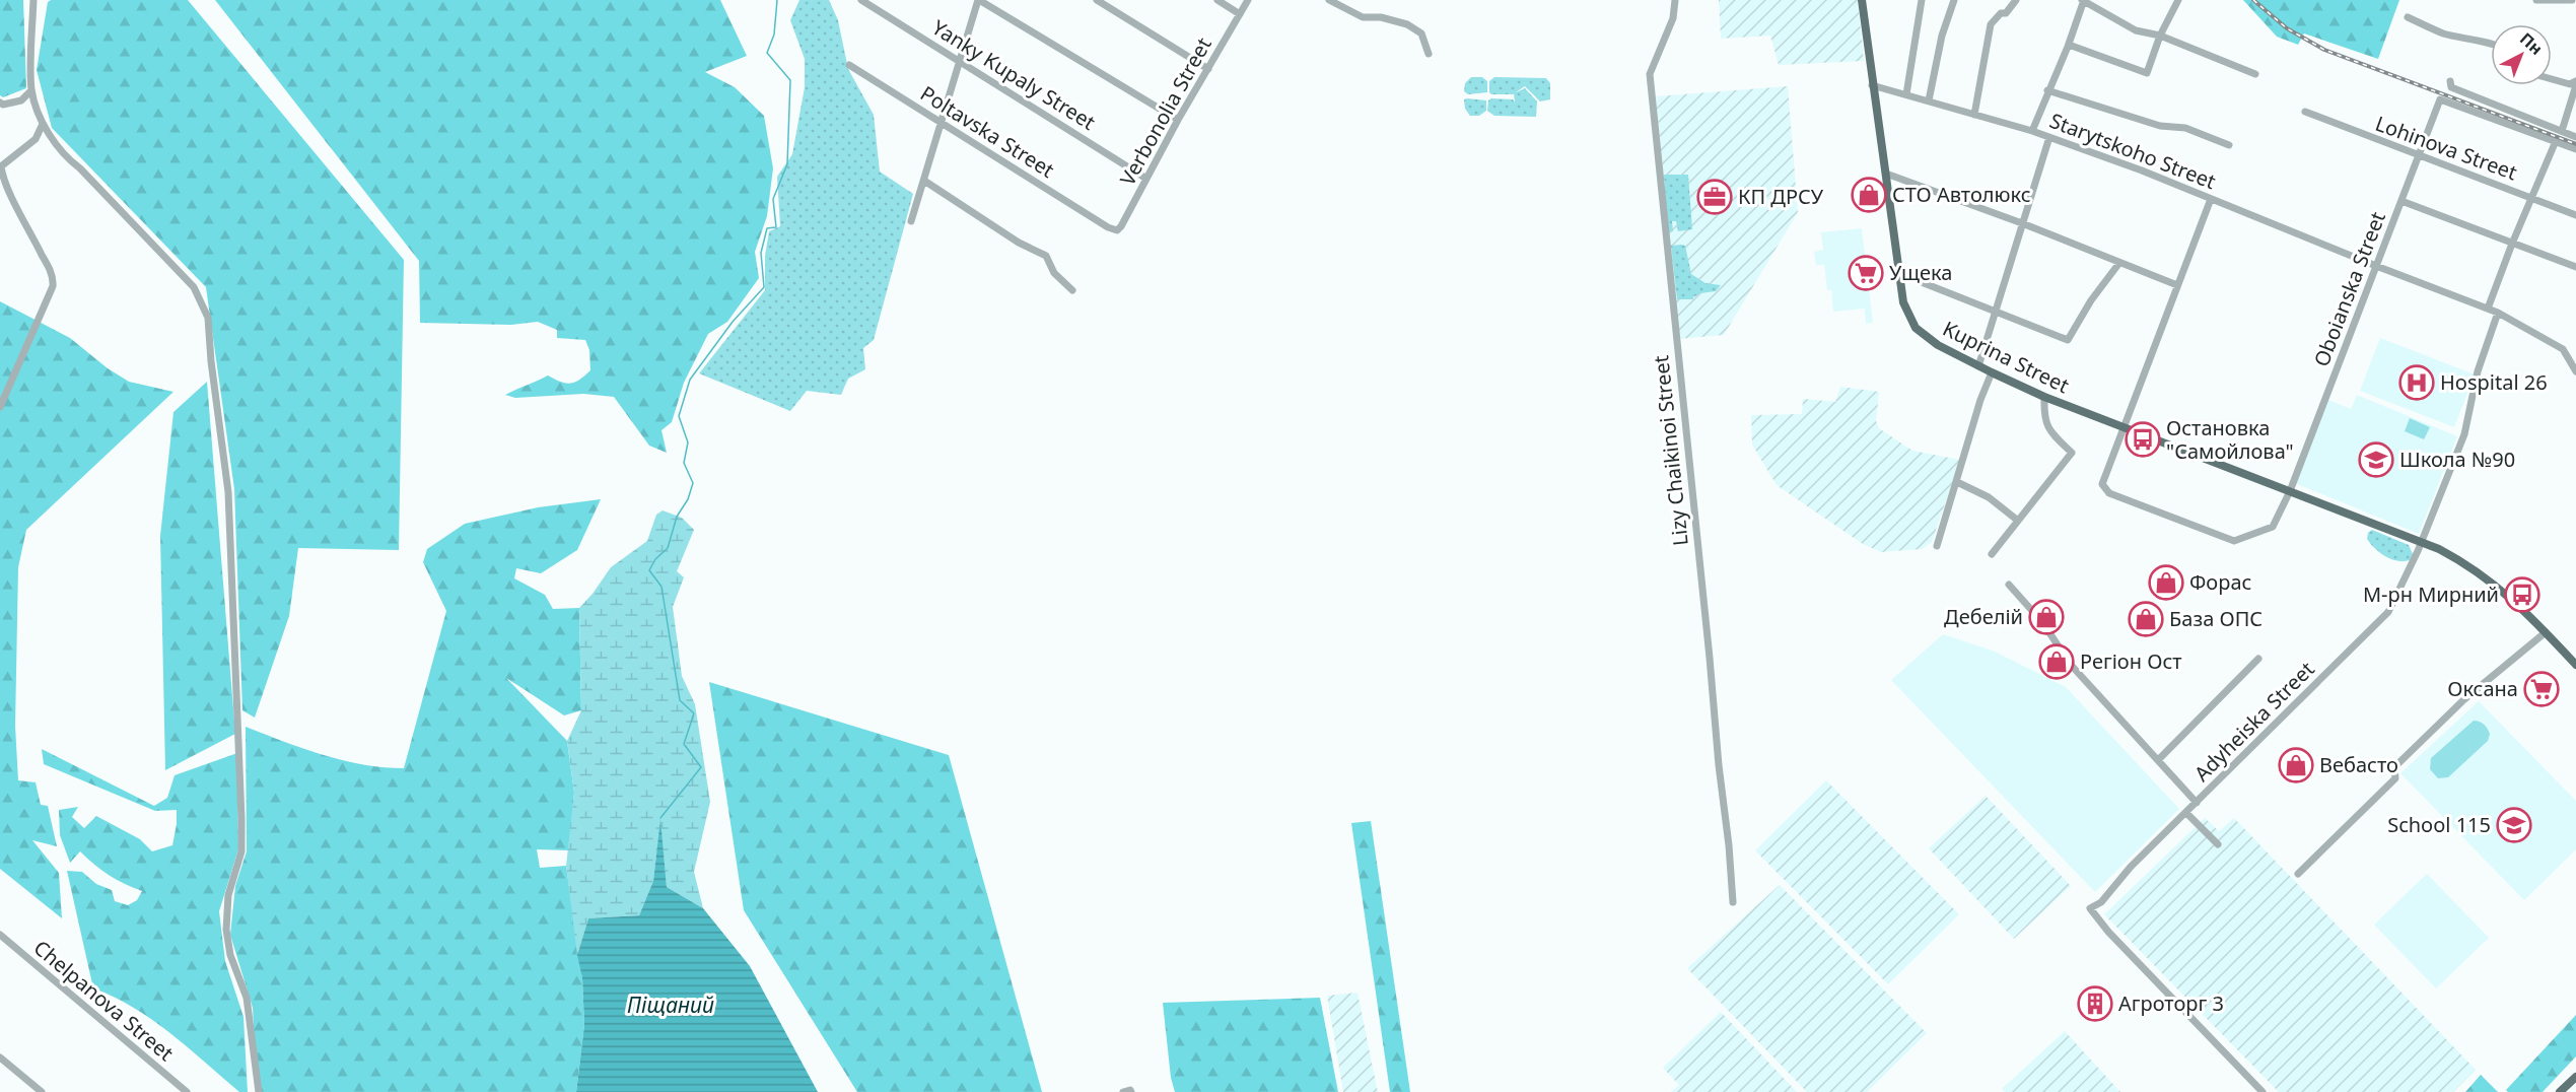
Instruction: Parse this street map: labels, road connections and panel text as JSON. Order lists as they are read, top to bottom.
{
  "streets": {
    "main road": ["Kuprina Street"],
    "street": [
      "Yanky Kupaly Street",
      "Verbonolia Street",
      "Poltavska Street",
      "Lohinova Street",
      "Starytskoho Street",
      "Oboianska Street",
      "Lizy Chaikinoi Street",
      "Adyheiska Street",
      "Chelpanova Street"
    ]
  },
  "crossings": [
    ["Yanky Kupaly Street", "Verbonolia Street"],
    ["Verbonolia Street", "Poltavska Street"],
    ["Lohinova Street", "Oboianska Street"],
    ["Starytskoho Street", "Oboianska Street"],
    ["Starytskoho Street", "Kuprina Street"],
    ["Starytskoho Street", "Adyheiska Street"],
    ["Oboianska Street", "Kuprina Street"],
    ["Kuprina Street", "Adyheiska Street"]
  ],
  "water": ["Піщаний"],
  "places": {
    "shop": [
      "СТО Автолюкс",
      "Форас",
      "Дебелій",
      "База ОПС",
      "Регіон Ост",
      "Вебасто"
    ],
    "office": ["КП ДРСУ"],
    "supermarket": ["Ущека", "Оксана"],
    "hospital": ["Hospital 26"],
    "bus stop": ["Остановка \"Самойлова\"", "М-рн Мирний"],
    "school or university": ["Школа №90", "School 115"],
    "building": ["Агроторг 3"]
  },
  "north": "top right"
}
